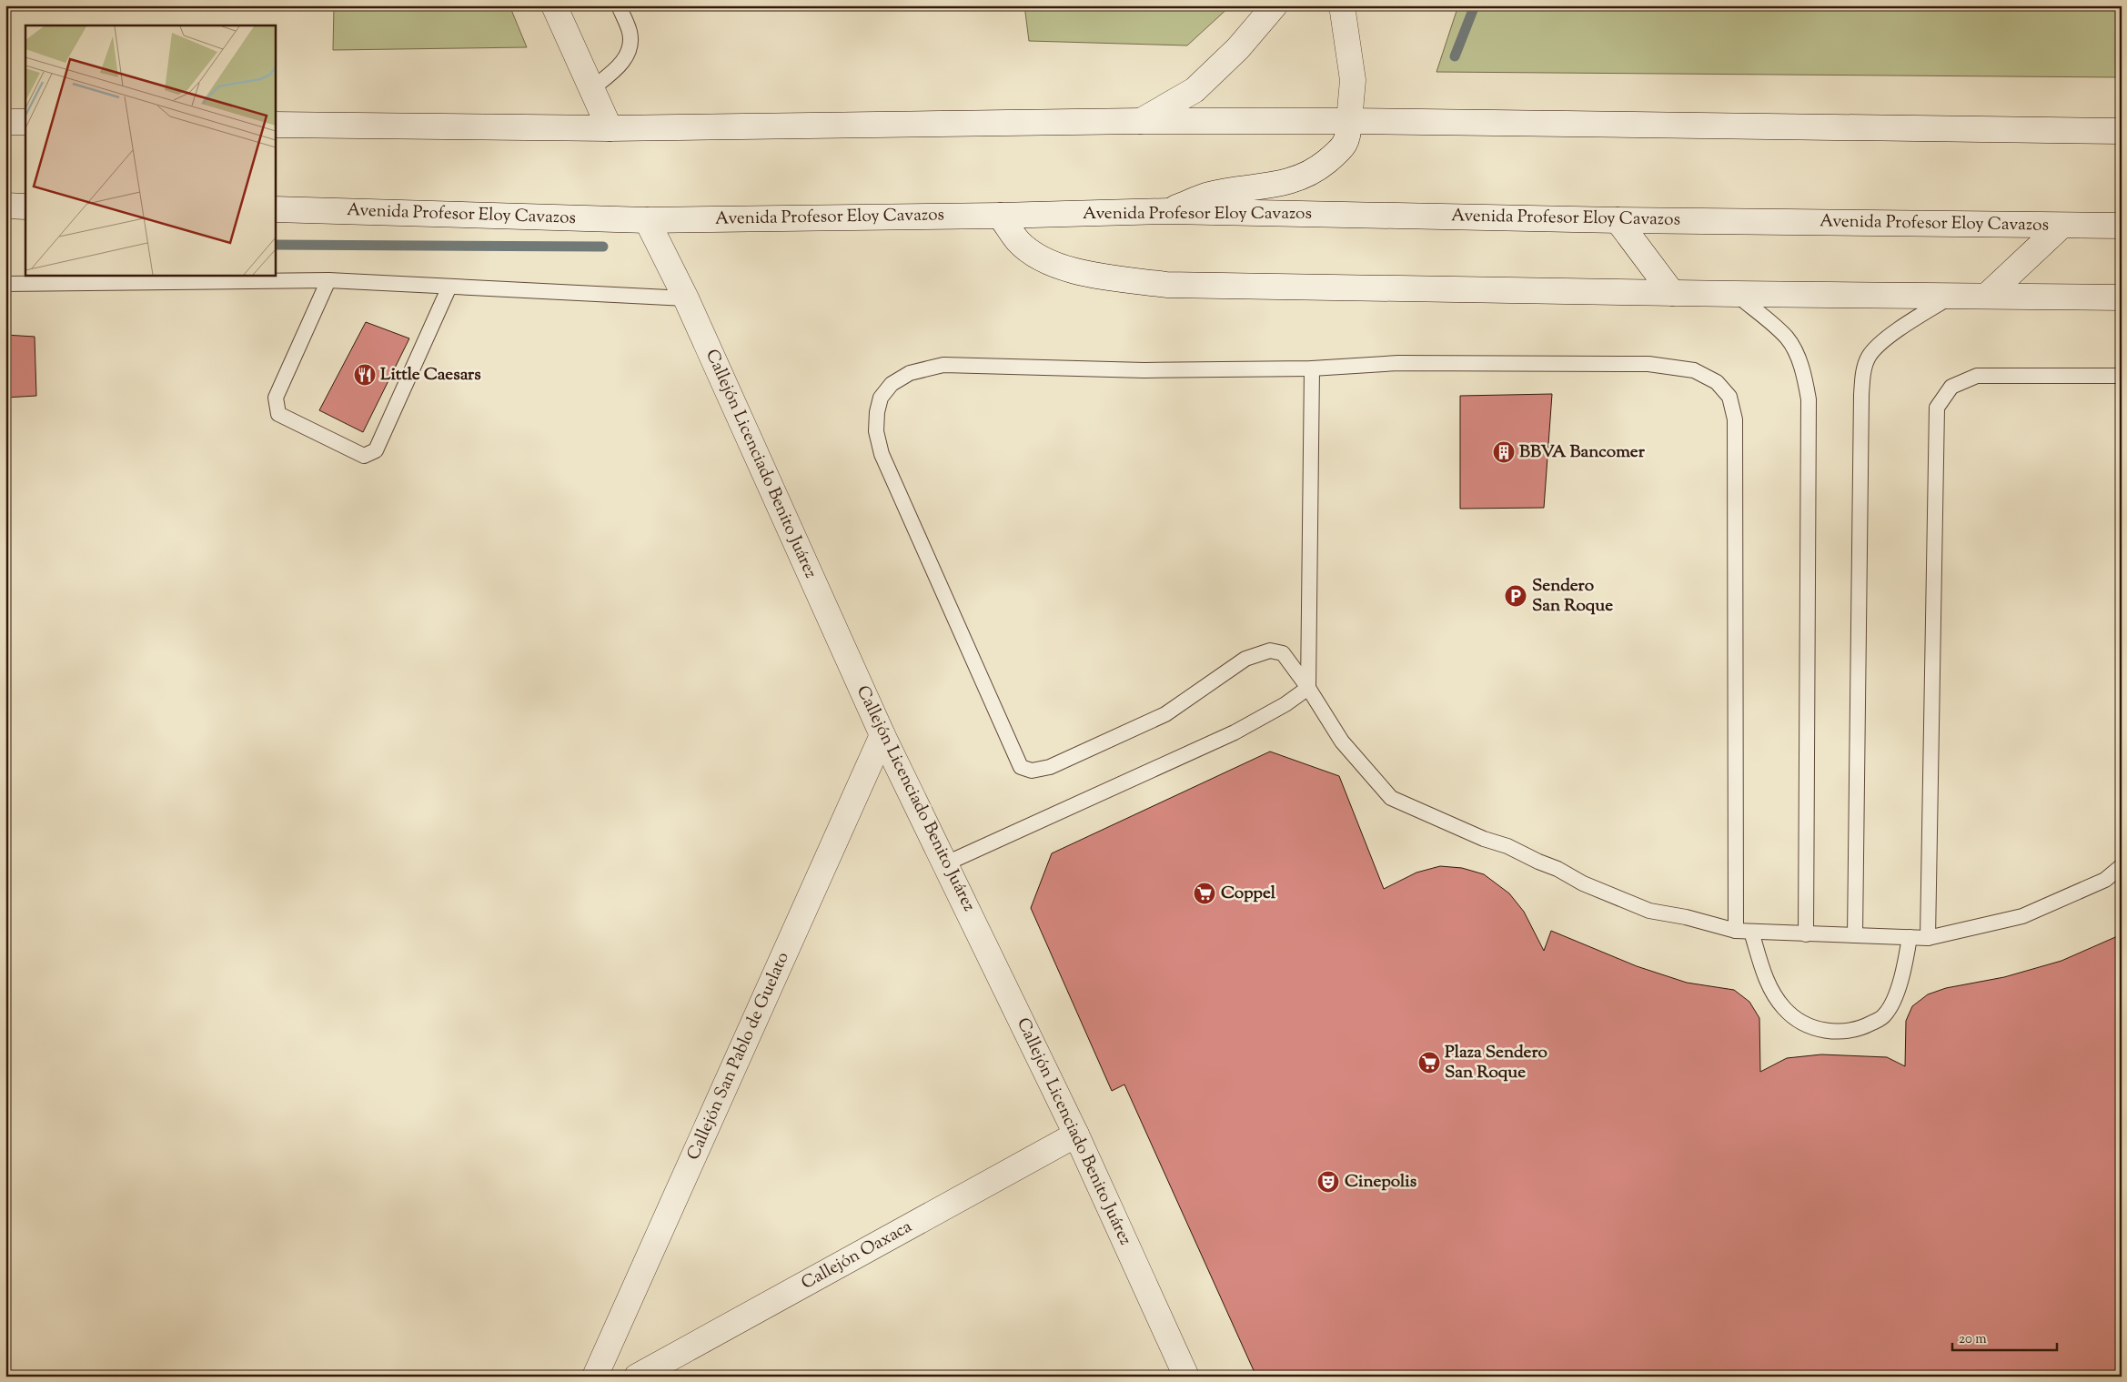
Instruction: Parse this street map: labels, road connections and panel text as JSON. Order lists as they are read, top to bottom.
{
  "streets": {
    "main road": [
      "Avenida Profesor Eloy Cavazos",
      "Callejón Licenciado Benito Juárez",
      "Callejón San Pablo de Guelato",
      "Callejón Oaxaca"
    ]
  },
  "crossings": [
    ["Avenida Profesor Eloy Cavazos", "Callejón Licenciado Benito Juárez"],
    ["Callejón Licenciado Benito Juárez", "Callejón San Pablo de Guelato"],
    ["Callejón Licenciado Benito Juárez", "Callejón Oaxaca"]
  ],
  "places": {
    "restaurant": ["Little Caesars"],
    "building": ["BBVA Bancomer"],
    "parking": ["Sendero San Roque"],
    "supermarket": ["Coppel", "Plaza Sendero San Roque"],
    "theatre": ["Cinepolis"]
  },
  "scale_bar": "20 m"
}
